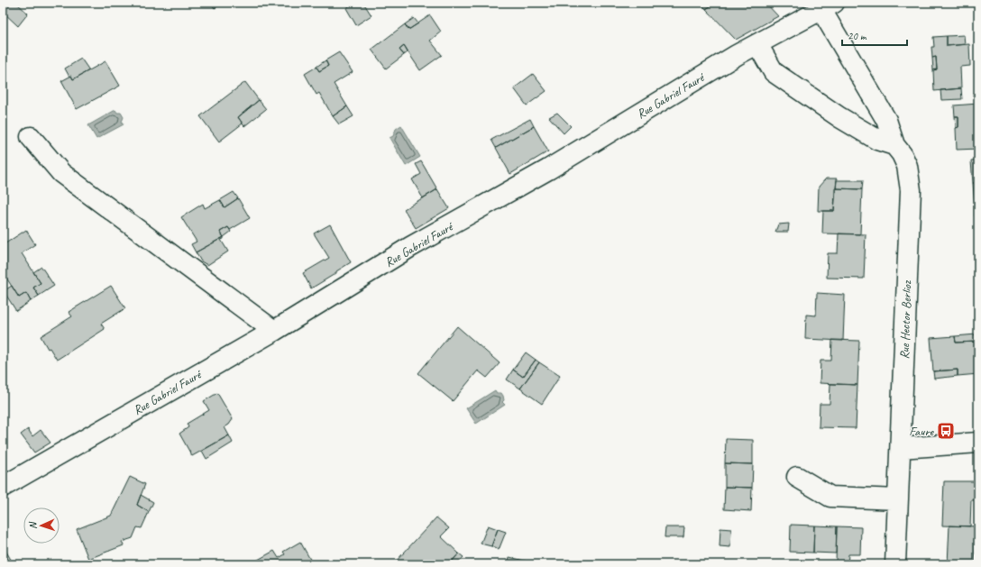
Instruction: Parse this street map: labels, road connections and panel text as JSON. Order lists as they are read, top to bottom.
{
  "streets": {
    "street": ["Rue Gabriel Fauré", "Rue Hector Berlioz"]
  },
  "crossings": [
    ["Rue Gabriel Fauré", "Rue Hector Berlioz"]
  ],
  "places": {
    "bus stop": ["Faure"]
  },
  "scale_bar": "20 m",
  "north": "left"
}
